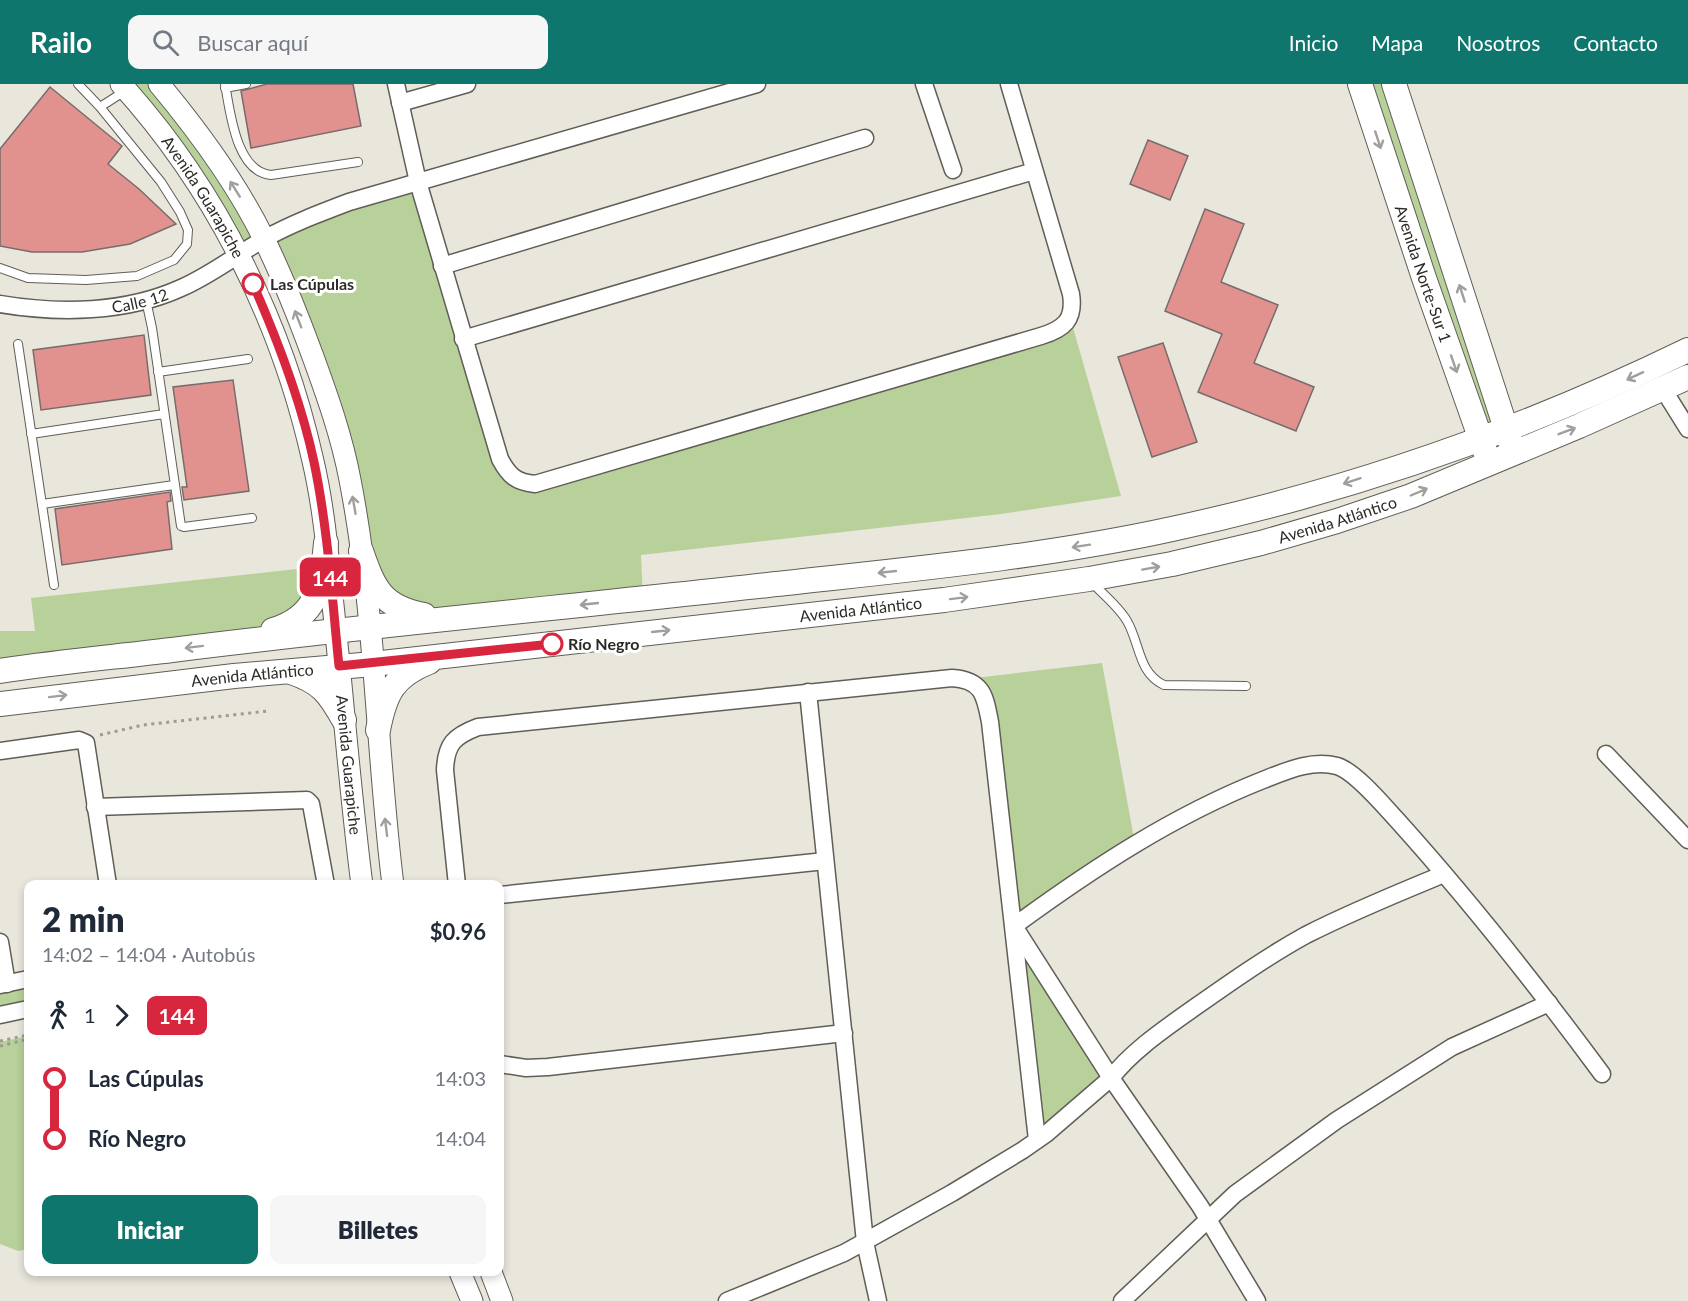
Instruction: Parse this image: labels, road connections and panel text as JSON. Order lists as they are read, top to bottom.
{
  "streets": {
    "main road": ["Avenida Norte-Sur 1", "Avenida Atlántico"],
    "street": ["Avenida Guarapiche", "Calle 12"]
  },
  "crossings": [
    ["Avenida Guarapiche", "Calle 12"],
    ["Avenida Guarapiche", "Avenida Atlántico"],
    ["Avenida Norte-Sur 1", "Avenida Atlántico"]
  ],
  "places": ["Las Cúpulas", "Río Negro"],
  "lines": ["bus line 144"],
  "page": {
    "header": "Railo",
    "search": "Buscar aquí",
    "nav": [
      "Inicio",
      "Mapa",
      "Nosotros",
      "Contacto"
    ],
    "on_map": "144",
    "heading": ["2 min", "14:02 – 14:04 · Autobús", "$0.96"],
    "legs": ["1", "144"],
    "list": [
      {
        "name": "Las Cúpulas",
        "value": "14:03"
      },
      {
        "name": "Río Negro",
        "value": "14:04"
      }
    ],
    "buttons": ["Iniciar", "Billetes"]
  }
}
